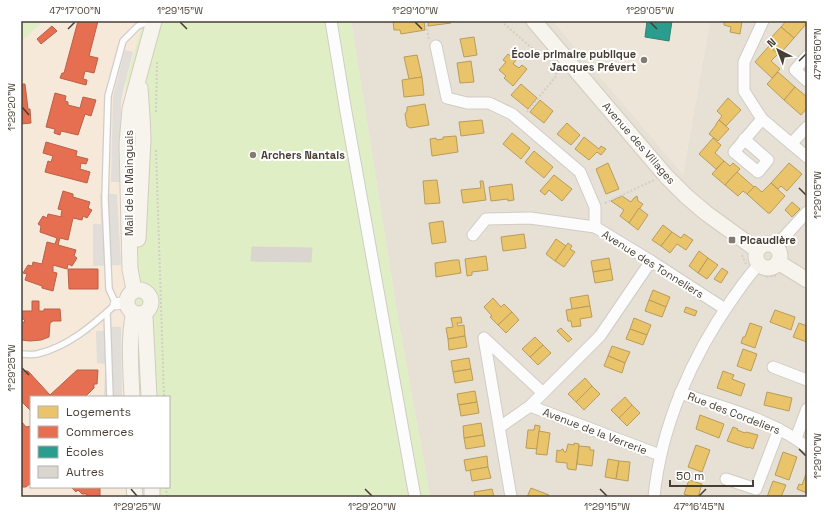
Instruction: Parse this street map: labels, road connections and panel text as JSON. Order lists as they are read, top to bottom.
{
  "streets": {
    "street": [
      "Avenue des Villages",
      "Mail de la Mainguais",
      "Avenue des Tonneliers",
      "Rue des Cordeliers",
      "Avenue de la Verrerie"
    ]
  },
  "places": {
    "other": ["École primaire publique Jacques Prévert", "Archers Nantais"],
    "transit": ["Picaudière"]
  },
  "legend": [
    "Logements",
    "Commerces",
    "Écoles",
    "Autres"
  ],
  "scale_bar": "50 m",
  "north": "top left",
  "coordinates": [
    "47°17'00\"N",
    "1°29'15\"W",
    "1°29'10\"W",
    "1°29'05\"W",
    "47°16'50\"N",
    "1°29'20\"W",
    "1°29'25\"W",
    "47°16'45\"N"
  ]
}
